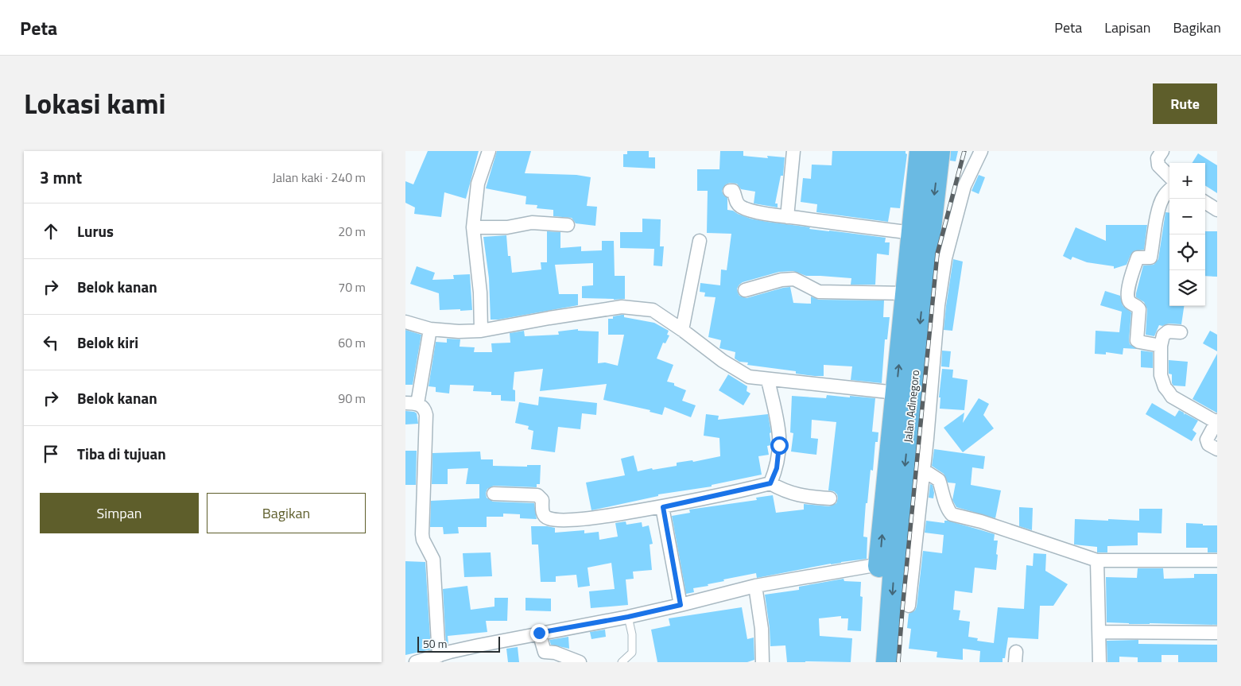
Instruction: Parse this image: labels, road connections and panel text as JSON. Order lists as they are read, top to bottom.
{
  "streets": {
    "highway": ["Jalan Adinegoro"]
  },
  "scale_bar": "50 m",
  "page": {
    "header": "Peta",
    "nav": ["Peta", "Lapisan", "Bagikan"],
    "title": "Lokasi kami",
    "buttons": [
      "Rute",
      ["Simpan", "Bagikan"]
    ],
    "heading": ["3 mnt", "Jalan kaki · 240 m"],
    "map_buttons": ["+", "−"],
    "list": [
      ["Lurus", "20 m"],
      ["Belok kanan", "70 m"],
      ["Belok kiri", "60 m"],
      ["Belok kanan", "90 m"],
      "Tiba di tujuan"
    ],
    "scale": "50 m"
  }
}
